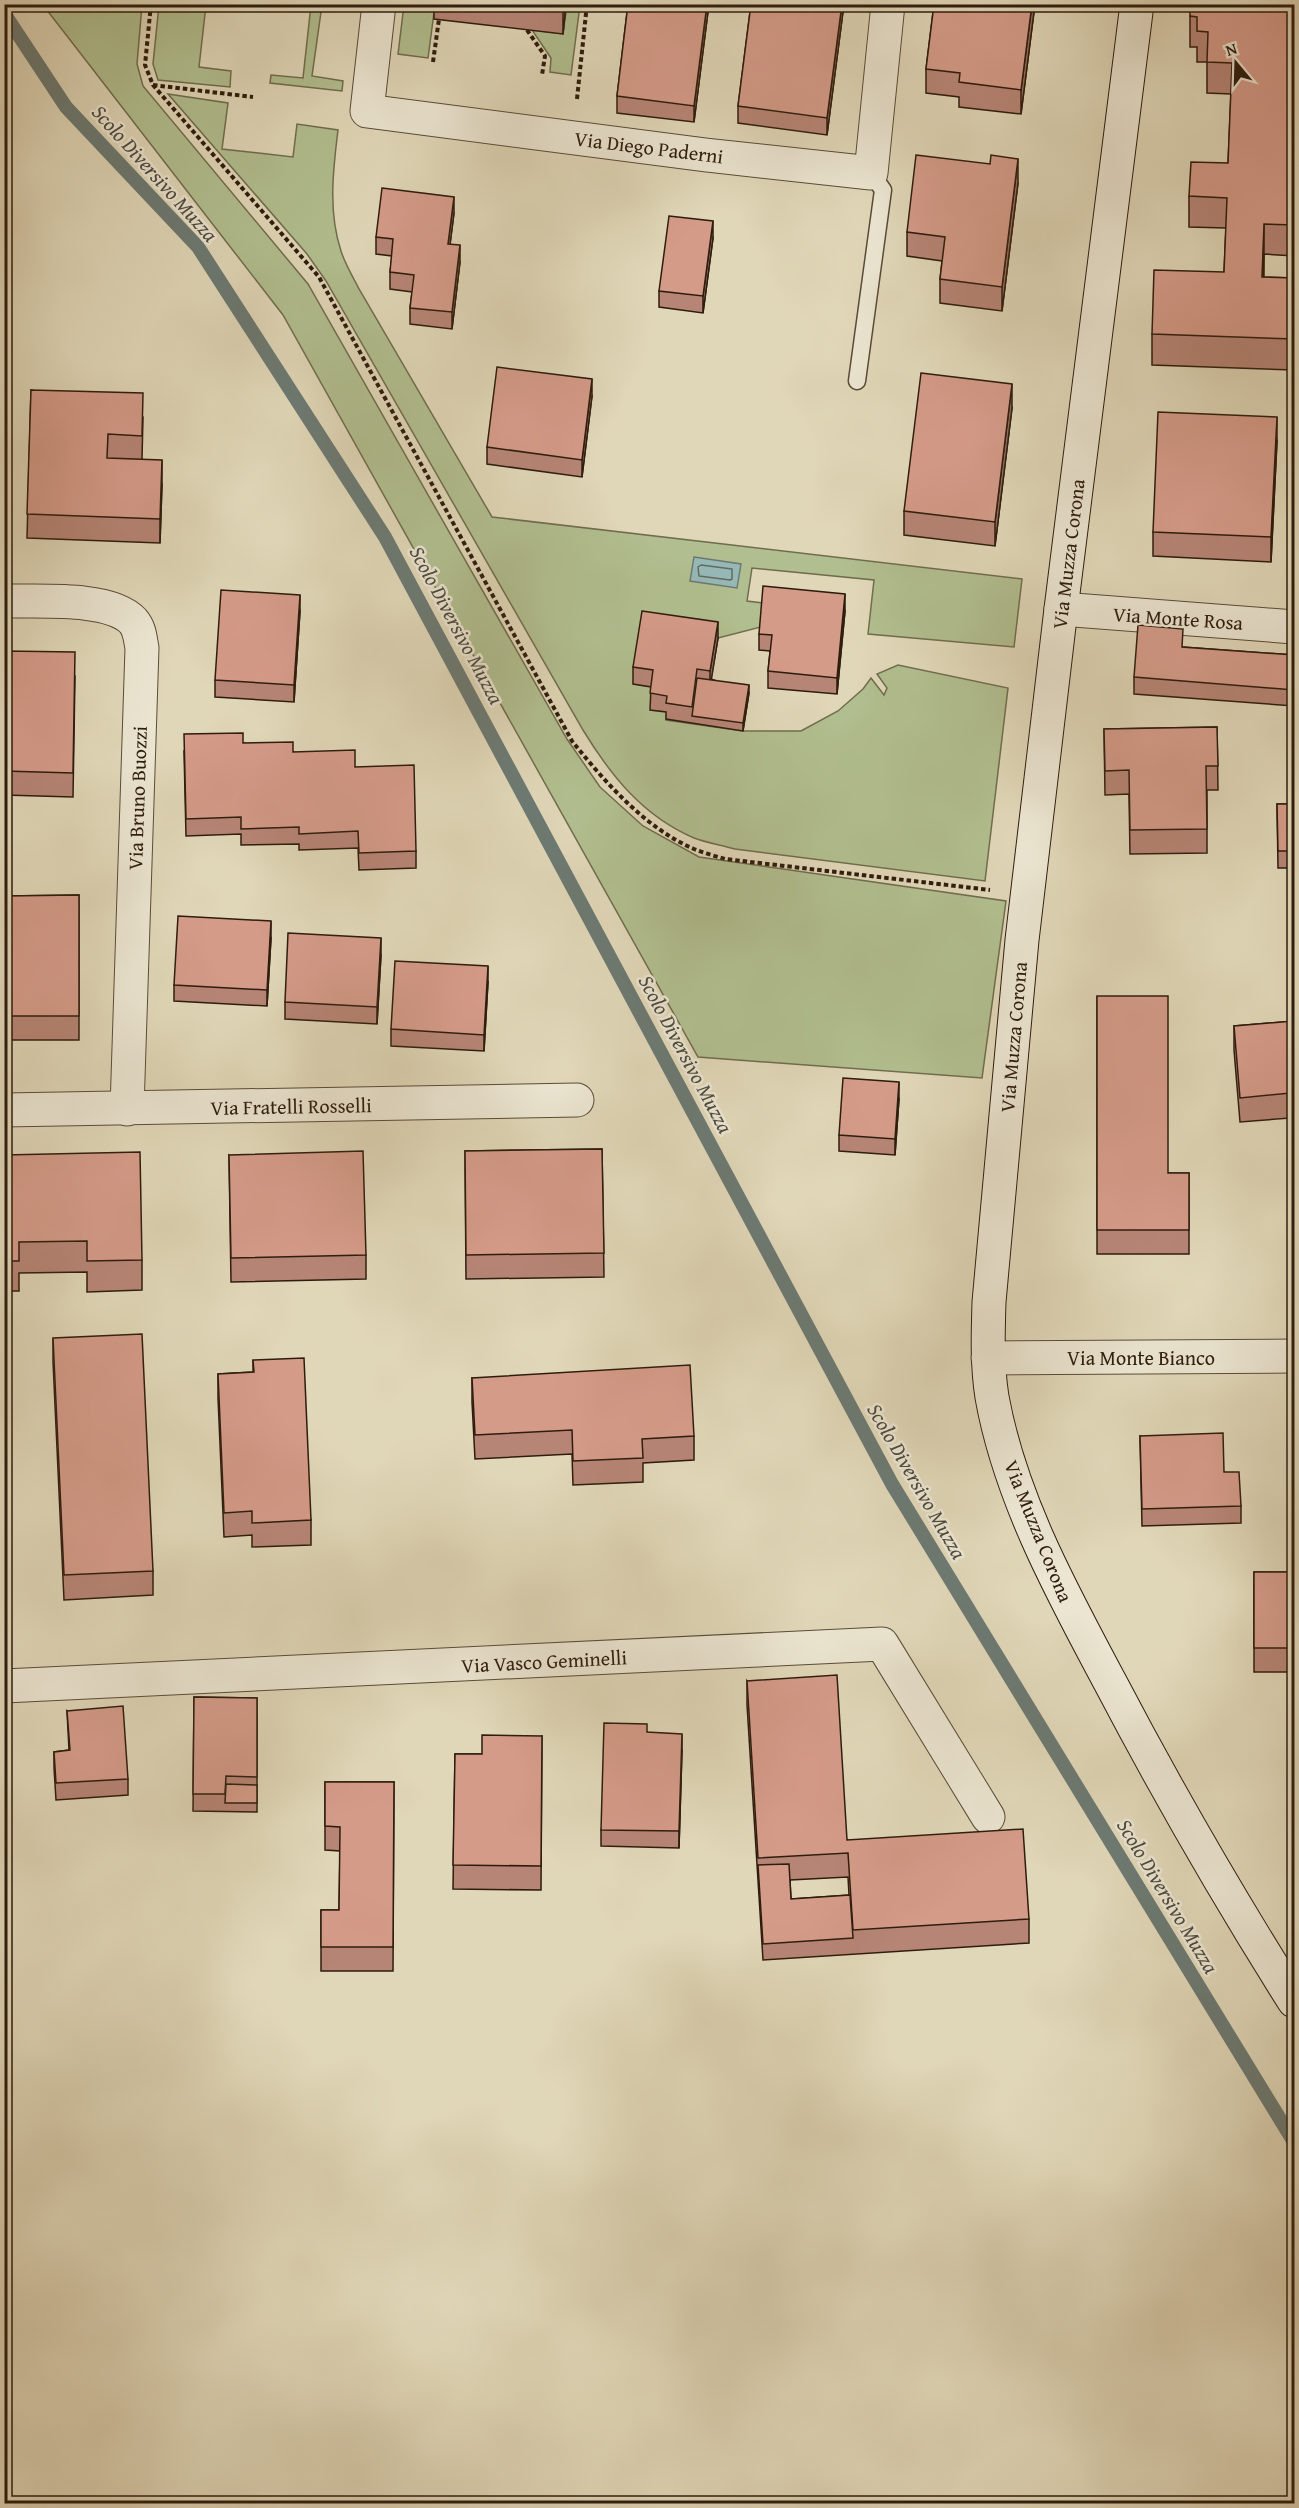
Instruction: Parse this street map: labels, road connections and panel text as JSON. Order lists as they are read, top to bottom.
{
  "streets": {
    "street": [
      "Via Diego Paderni",
      "Via Muzza Corona",
      "Via Monte Rosa",
      "Via Bruno Buozzi",
      "Via Fratelli Rosselli",
      "Via Monte Bianco",
      "Via Vasco Geminelli"
    ]
  },
  "crossings": [
    ["Via Muzza Corona", "Via Monte Rosa"],
    ["Via Muzza Corona", "Via Monte Bianco"],
    ["Via Bruno Buozzi", "Via Fratelli Rosselli"]
  ],
  "water": ["Scolo Diversivo Muzza"],
  "north": "top"
}
